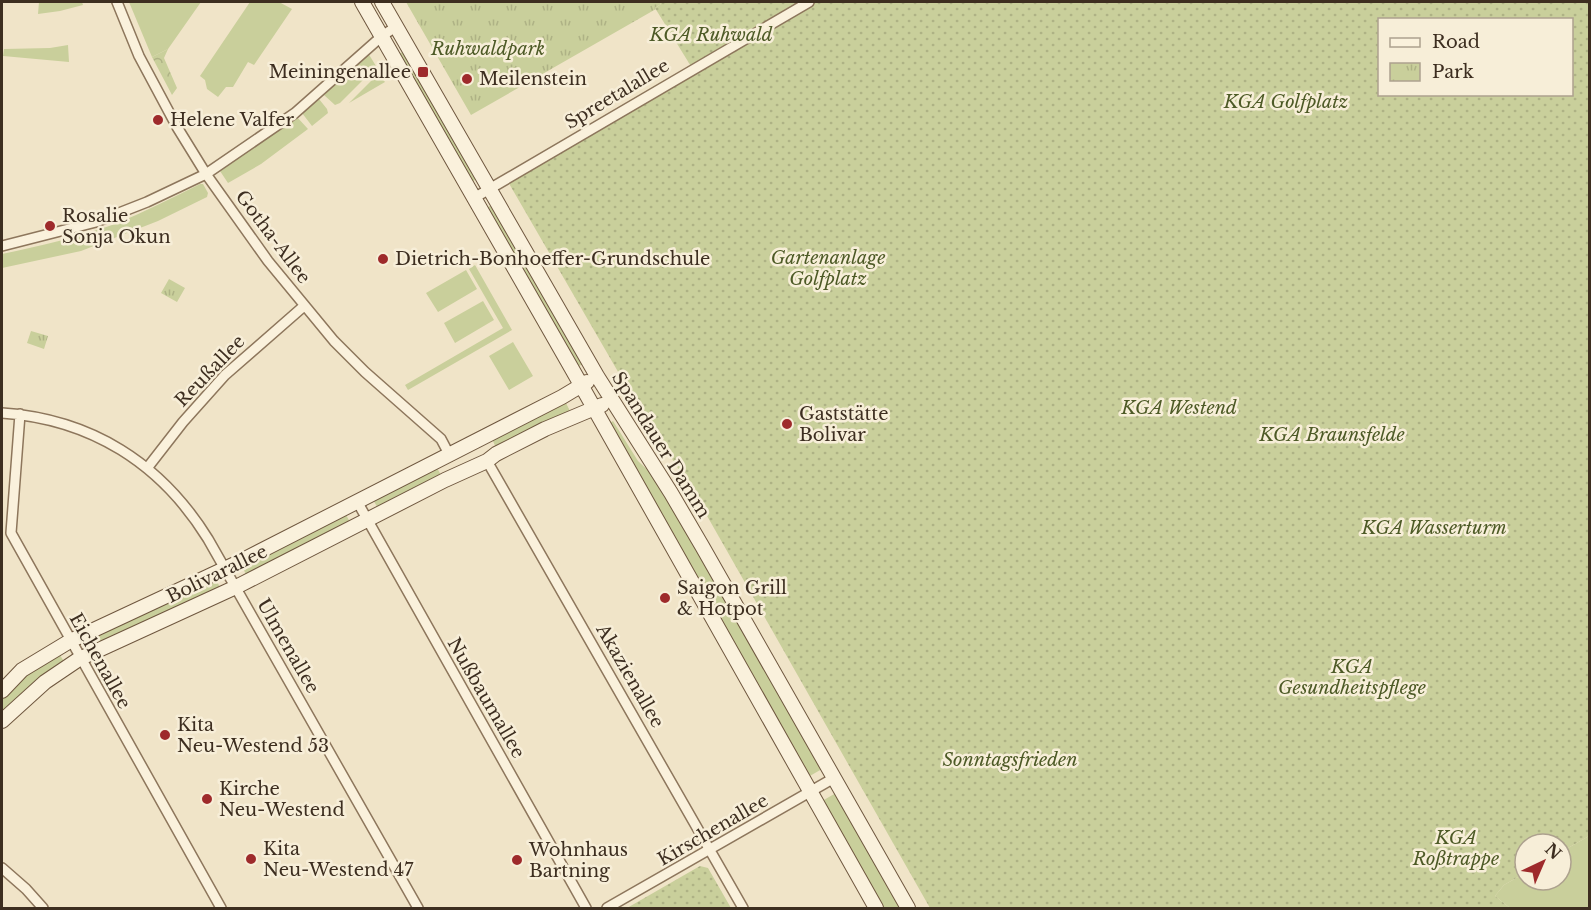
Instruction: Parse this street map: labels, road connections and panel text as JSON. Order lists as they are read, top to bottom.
{
  "streets": {
    "main road": ["Spandauer Damm", "Bolivarallee"],
    "street": [
      "Spreetalallee",
      "Gotha-Allee",
      "Reußallee",
      "Ulmenallee",
      "Eichenallee",
      "Akazienallee",
      "Nußbaumallee",
      "Kirschenallee"
    ]
  },
  "crossings": [
    ["Spreetalallee", "Spandauer Damm"],
    ["Gotha-Allee", "Reußallee"],
    ["Gotha-Allee", "Bolivarallee"],
    ["Reußallee", "Ulmenallee"],
    ["Spandauer Damm", "Bolivarallee"],
    ["Spandauer Damm", "Kirschenallee"],
    ["Bolivarallee", "Ulmenallee"],
    ["Bolivarallee", "Eichenallee"],
    ["Bolivarallee", "Akazienallee"],
    ["Bolivarallee", "Nußbaumallee"],
    ["Ulmenallee", "Eichenallee"],
    ["Akazienallee", "Kirschenallee"]
  ],
  "parks": [
    "KGA Ruhwald",
    "Ruhwaldpark",
    "KGA Golfplatz",
    "Gartenanlage Golfplatz",
    "KGA Westend",
    "KGA Braunsfelde",
    "KGA Wasserturm",
    "KGA Gesundheitspflege",
    "Sonntagsfrieden",
    "KGA Roßtrappe"
  ],
  "places": {
    "transit": ["Meiningenallee"],
    "other": [
      "Meilenstein",
      "Helene Valfer",
      "Rosalie Sonja Okun",
      "Dietrich-Bonhoeffer-Grundschule",
      "Gaststätte Bolivar",
      "Saigon Grill & Hotpot",
      "Kita Neu-Westend 53",
      "Kirche Neu-Westend",
      "Kita Neu-Westend 47",
      "Wohnhaus Bartning"
    ]
  },
  "legend": ["Road", "Park"],
  "north": "top right"
}
